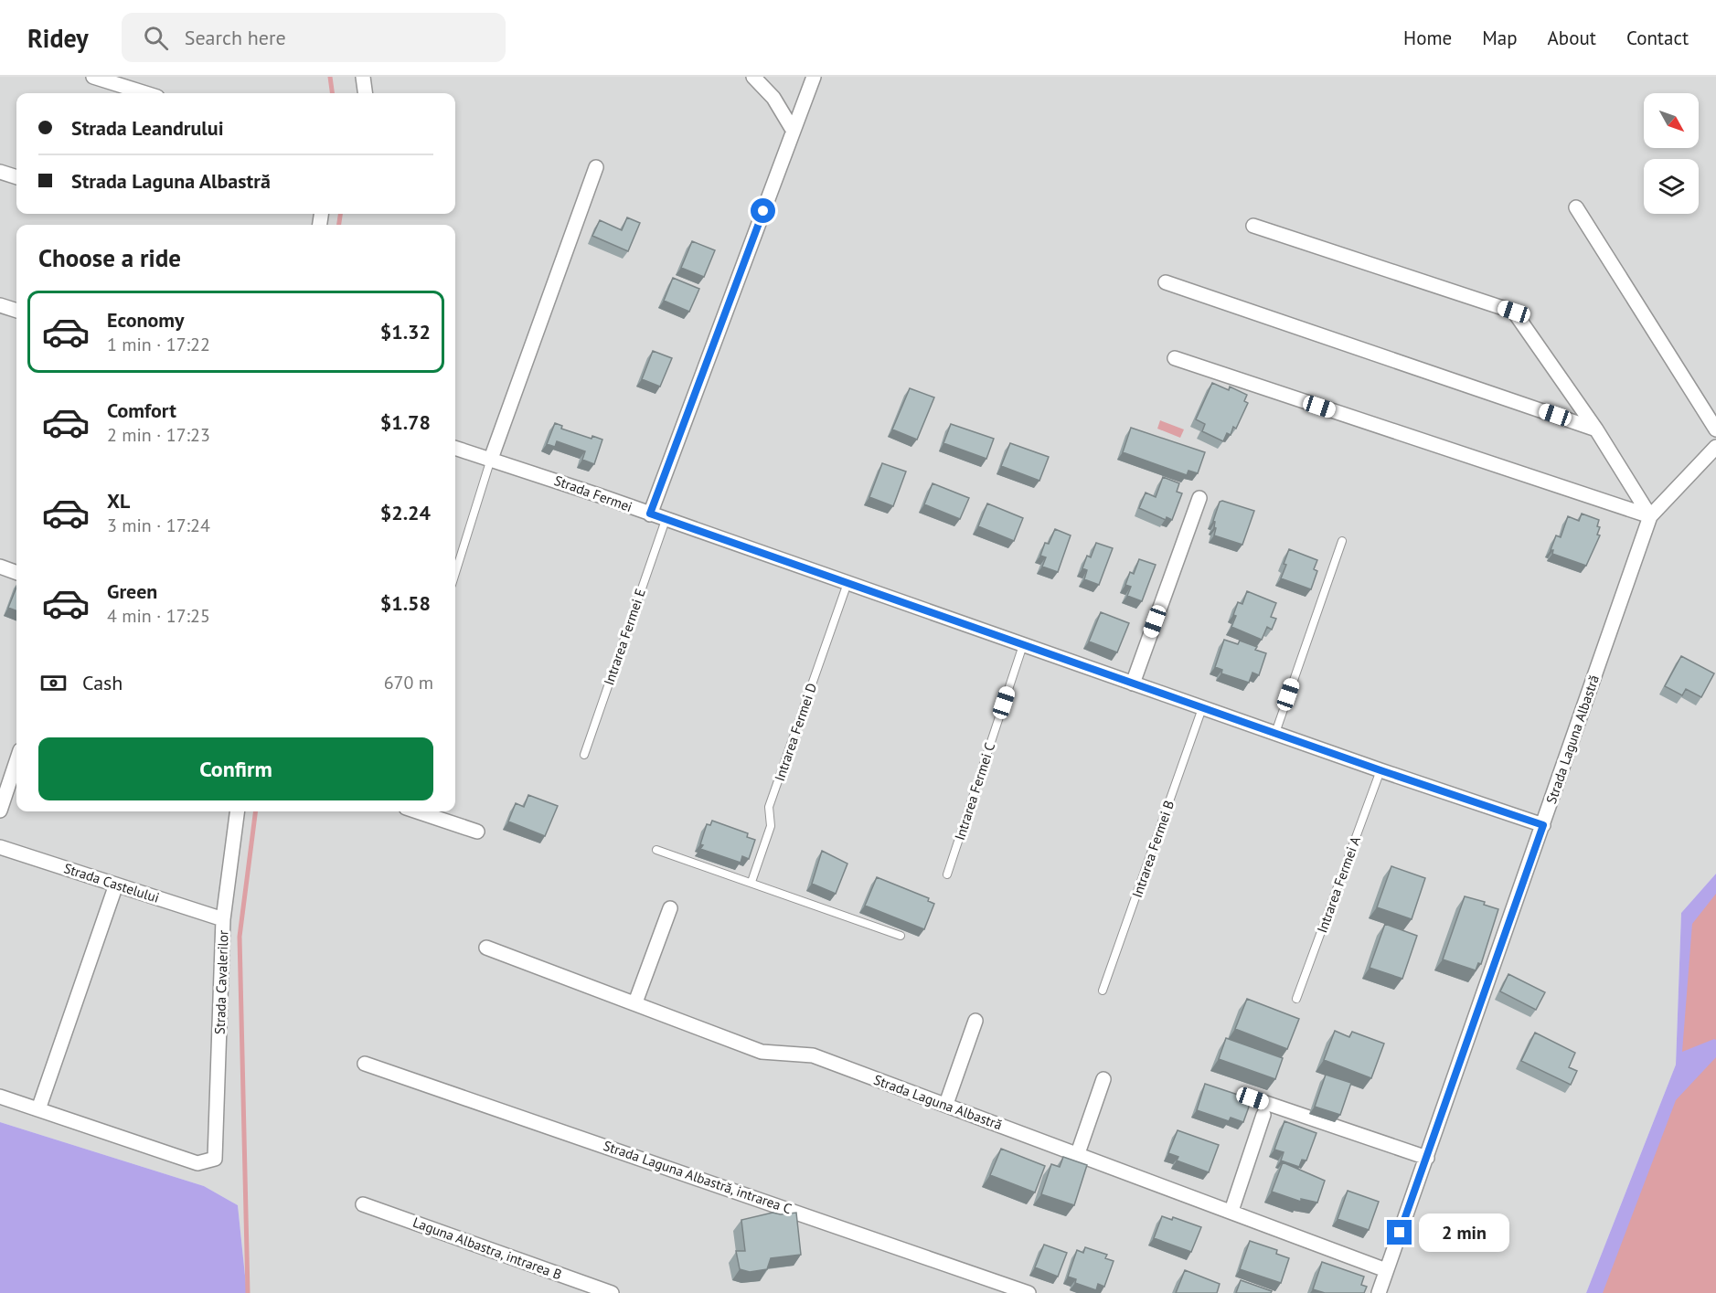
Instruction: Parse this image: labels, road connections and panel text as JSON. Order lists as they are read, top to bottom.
{
  "streets": {
    "street": [
      "Strada Fermei",
      "Strada Laguna Albastră",
      "Strada Castelului",
      "Strada Cavalerilor",
      "Strada Laguna Albastră, intrarea C",
      "Laguna Albastra, intrarea B"
    ],
    "lane": [
      "Intrarea Fermei E",
      "Intrarea Fermei D",
      "Intrarea Fermei C",
      "Intrarea Fermei B",
      "Intrarea Fermei A"
    ]
  },
  "crossings": [
    ["Strada Fermei", "Intrarea Fermei E"],
    ["Strada Fermei", "Intrarea Fermei D"],
    ["Strada Fermei", "Strada Laguna Albastră"],
    ["Strada Fermei", "Intrarea Fermei C"],
    ["Strada Fermei", "Intrarea Fermei B"],
    ["Strada Fermei", "Intrarea Fermei A"],
    ["Strada Castelului", "Strada Cavalerilor"]
  ],
  "north": "bottom right",
  "page": {
    "header": "Ridey",
    "search": "Search here",
    "nav": [
      "Home",
      "Map",
      "About",
      "Contact"
    ],
    "banner": ["Strada Leandrului", "Strada Laguna Albastră"],
    "heading": "Choose a ride",
    "list": [
      {
        "name": "Economy",
        "note": "1 min · 17:22",
        "value": "$1.32"
      },
      {
        "name": "Comfort",
        "note": "2 min · 17:23",
        "value": "$1.78"
      },
      {
        "name": "XL",
        "note": "3 min · 17:24",
        "value": "$2.24"
      },
      {
        "name": "Green",
        "note": "4 min · 17:25",
        "value": "$1.58"
      }
    ],
    "pay": ["Cash", "670 m"],
    "buttons": "Confirm",
    "bubble": "2 min"
  }
}
